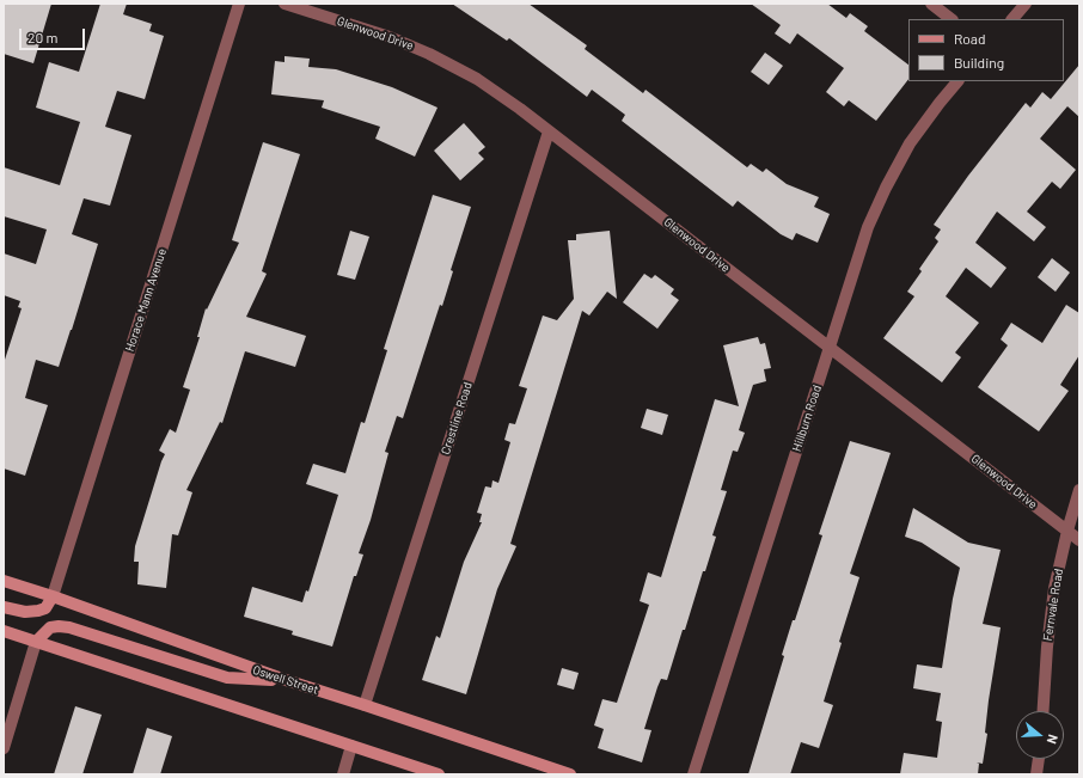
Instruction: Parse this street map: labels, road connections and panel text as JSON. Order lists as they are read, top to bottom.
{
  "streets": {
    "main road": ["Oswell Street"],
    "street": [
      "Glenwood Drive",
      "Horace Mann Avenue",
      "Crestline Road",
      "Hillburn Road",
      "Fernvale Road"
    ]
  },
  "crossings": [
    ["Glenwood Drive", "Crestline Road"],
    ["Glenwood Drive", "Hillburn Road"],
    ["Glenwood Drive", "Fernvale Road"],
    ["Horace Mann Avenue", "Oswell Street"],
    ["Crestline Road", "Oswell Street"]
  ],
  "legend": ["Road", "Building"],
  "scale_bar": "20 m",
  "north": "right"
}
